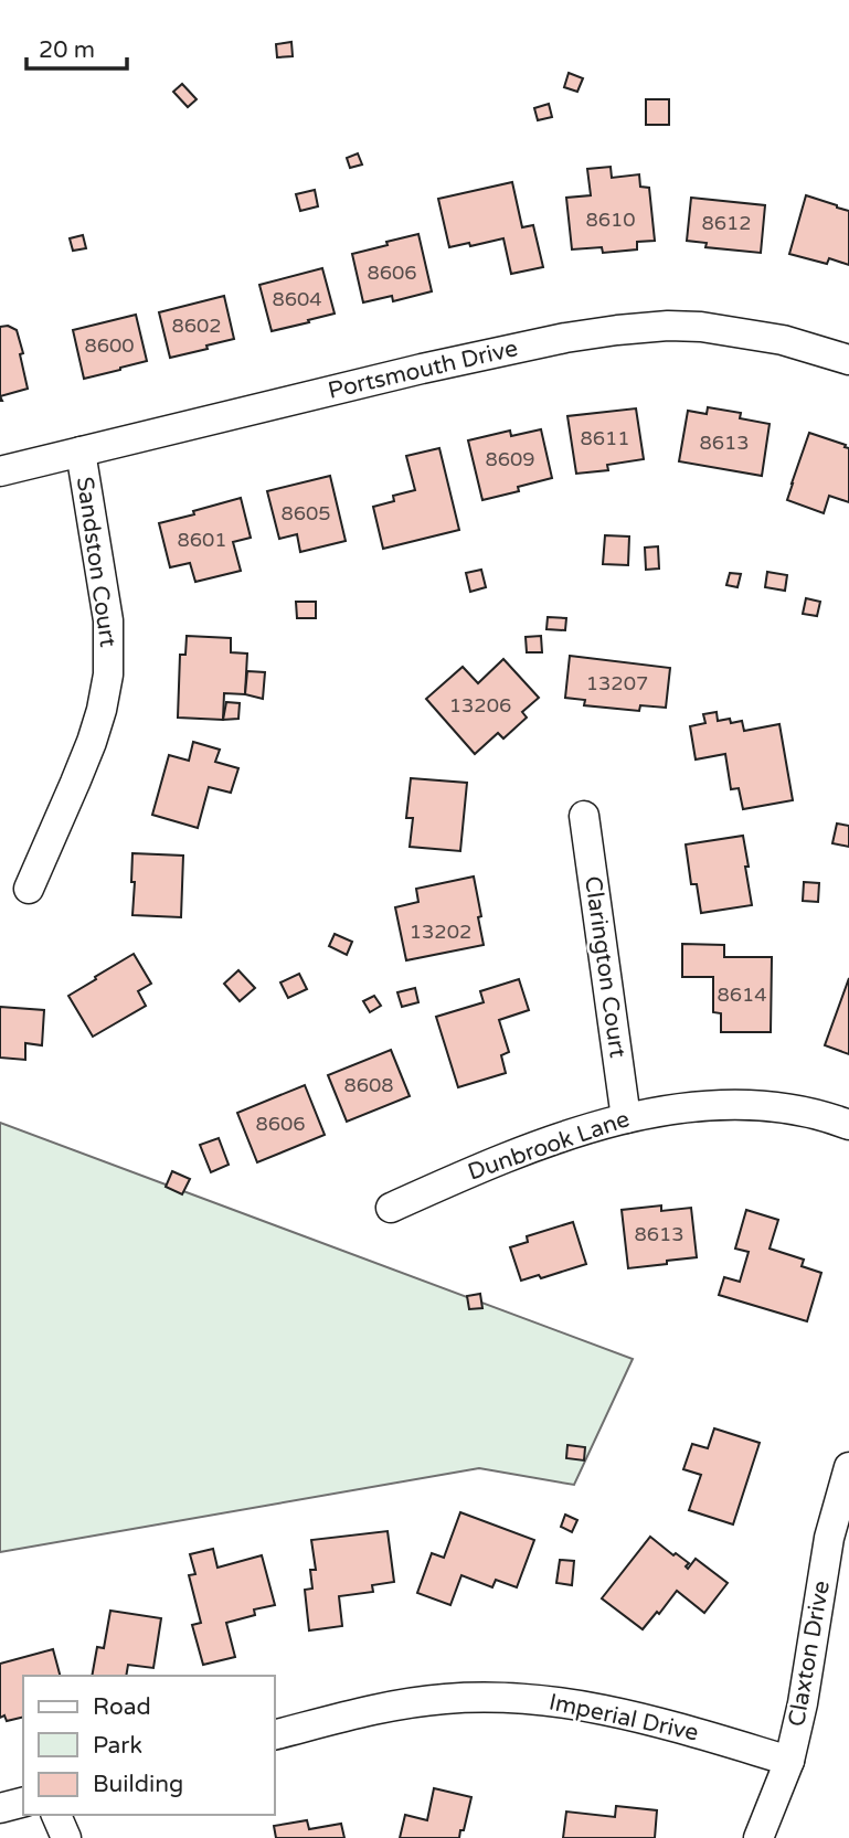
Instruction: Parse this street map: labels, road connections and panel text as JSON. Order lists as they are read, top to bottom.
{
  "streets": {
    "street": [
      "Portsmouth Drive",
      "Sandston Court",
      "Clarington Court",
      "Dunbrook Lane",
      "Claxton Drive",
      "Imperial Drive"
    ]
  },
  "crossings": [
    ["Portsmouth Drive", "Sandston Court"],
    ["Clarington Court", "Dunbrook Lane"],
    ["Claxton Drive", "Imperial Drive"]
  ],
  "house_numbers": [
    "8610",
    "8612",
    "8606",
    "8604",
    "8602",
    "8600",
    "8611",
    "8613",
    "8609",
    "8605",
    "8601",
    "13207",
    "13206",
    "13202",
    "8614",
    "8608",
    "8606",
    "8613"
  ],
  "legend": ["Road", "Park", "Building"],
  "scale_bar": "20 m"
}
